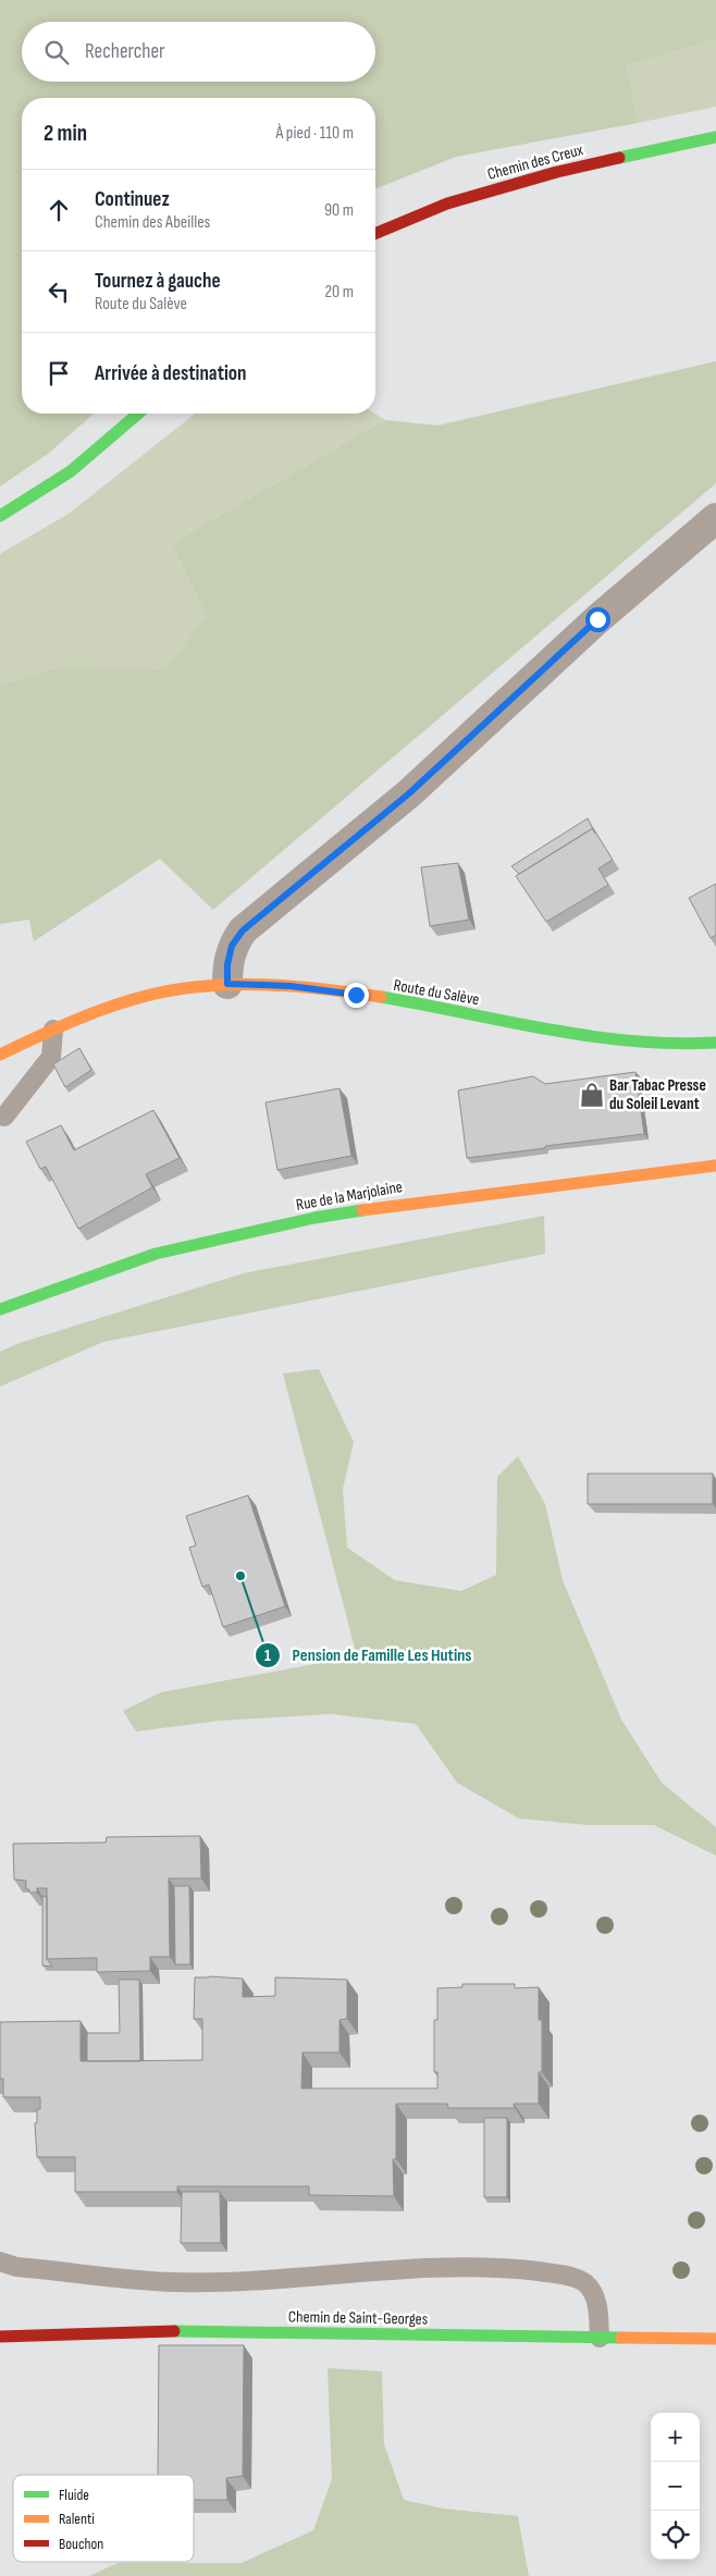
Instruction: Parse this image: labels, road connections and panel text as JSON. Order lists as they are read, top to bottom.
{
  "streets": {
    "street": [
      "Chemin des Creux",
      "Route du Salève",
      "Rue de la Marjolaine",
      "Chemin de Saint-Georges"
    ]
  },
  "places": {
    "shop": ["Bar Tabac Presse du Soleil Levant"],
    "other": ["Pension de Famille Les Hutins"]
  },
  "legend": ["Fluide", "Ralenti", "Bouchon"],
  "page": {
    "search": "Rechercher",
    "heading": ["2 min", "À pied · 110 m"],
    "list": [
      ["Continuez", "Chemin des Abeilles", "90 m"],
      ["Tournez à gauche", "Route du Salève", "20 m"],
      "Arrivée à destination"
    ],
    "map_buttons": ["+", "−"]
  }
}
